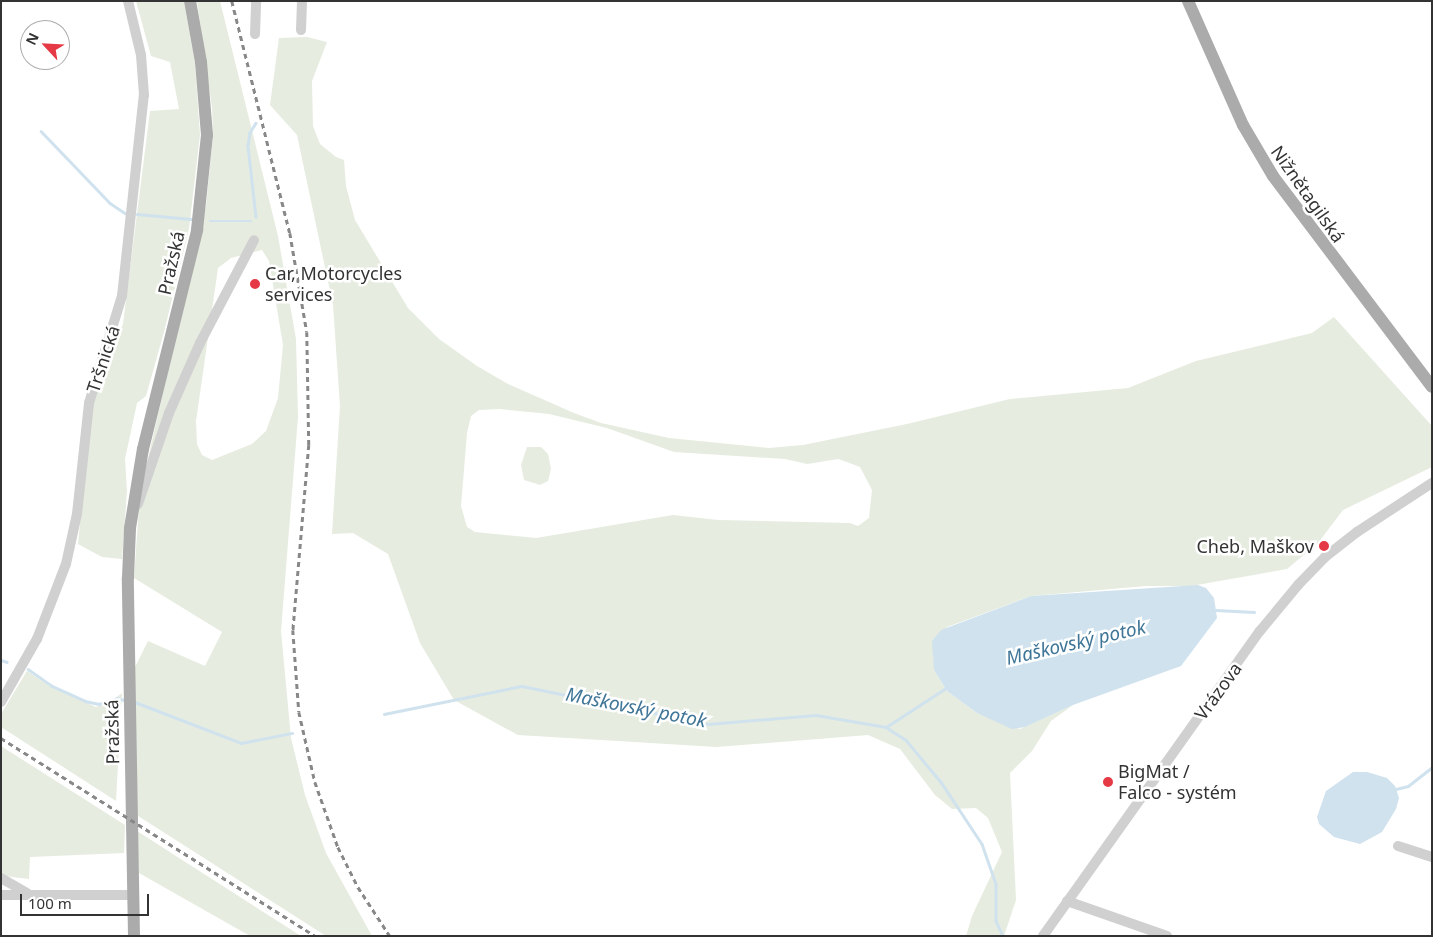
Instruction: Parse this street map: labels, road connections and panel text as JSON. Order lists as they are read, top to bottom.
{
  "streets": {
    "main road": ["Nižnětagilská", "Pražská"],
    "street": ["Tršnická", "Vrázova"]
  },
  "water": ["Maškovský potok"],
  "places": ["Car, Motorcycles services", "Cheb, Maškov", "BigMat / Falco - systém"],
  "scale_bar": "100 m",
  "north": "top left"
}
